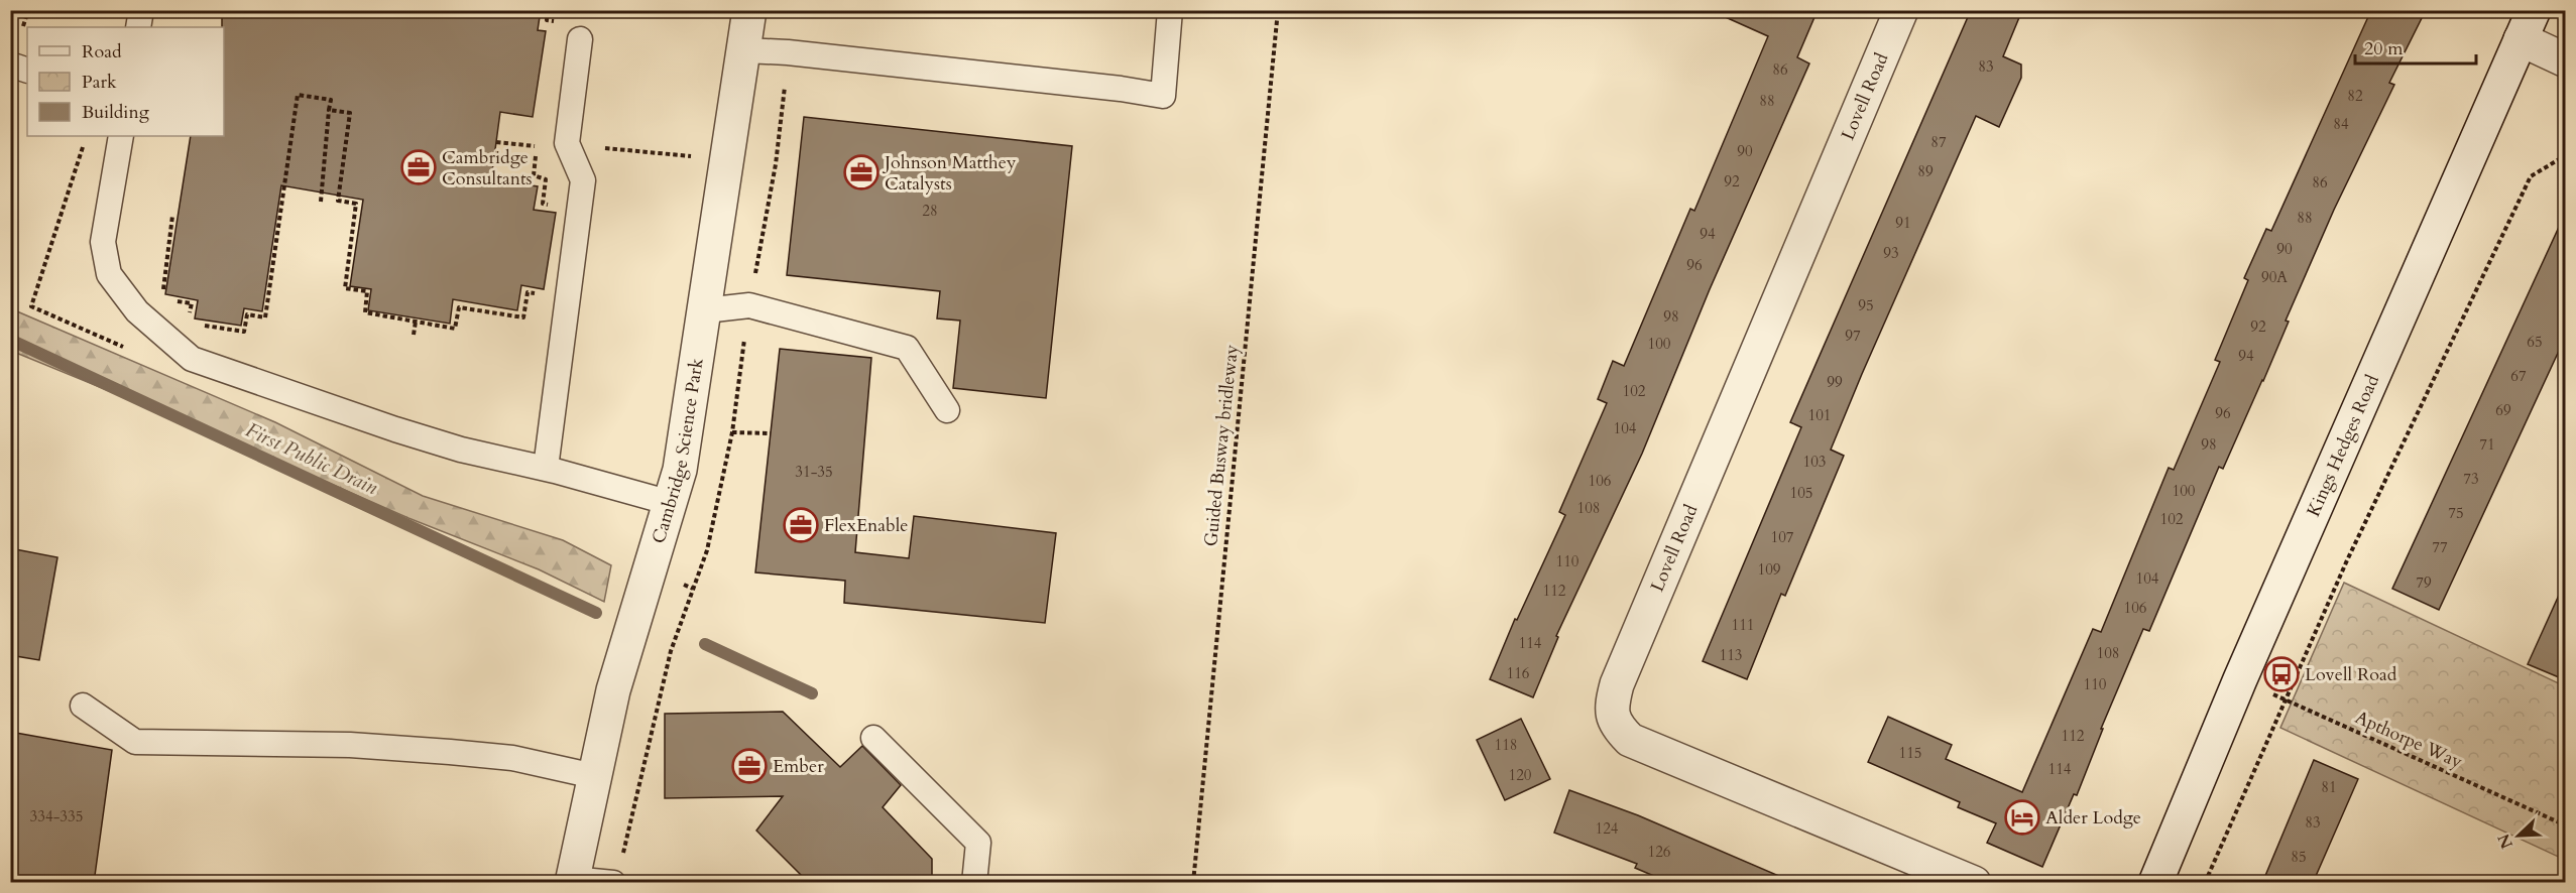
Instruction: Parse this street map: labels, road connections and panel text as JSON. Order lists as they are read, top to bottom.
{
  "streets": {
    "street": ["Lovell Road", "Kings Hedges Road", "Cambridge Science Park"],
    "path": ["Guided Busway bridleway", "Apthorpe Way"]
  },
  "crossings": [
    ["Kings Hedges Road", "Apthorpe Way"]
  ],
  "water": ["First Public Drain"],
  "places": {
    "office": [
      "Cambridge Consultants",
      "Johnson Matthey Catalysts",
      "FlexEnable",
      "Ember"
    ],
    "bus stop": ["Lovell Road"],
    "hotel": ["Alder Lodge"]
  },
  "house_numbers": [
    "83",
    "86",
    "82",
    "88",
    "84",
    "87",
    "90",
    "89",
    "92",
    "86",
    "28",
    "88",
    "91",
    "94",
    "90",
    "93",
    "96",
    "90A",
    "95",
    "98",
    "92",
    "97",
    "65",
    "100",
    "94",
    "67",
    "99",
    "102",
    "69",
    "96",
    "101",
    "104",
    "98",
    "71",
    "103",
    "31-35",
    "73",
    "106",
    "100",
    "105",
    "108",
    "75",
    "102",
    "107",
    "77",
    "110",
    "109",
    "104",
    "79",
    "112",
    "106",
    "111",
    "114",
    "108",
    "113",
    "116",
    "110",
    "112",
    "118",
    "115",
    "114",
    "120",
    "81",
    "334-335",
    "83",
    "124",
    "126",
    "85"
  ],
  "legend": ["Road", "Park", "Building"],
  "scale_bar": "20 m",
  "north": "bottom left"
}
